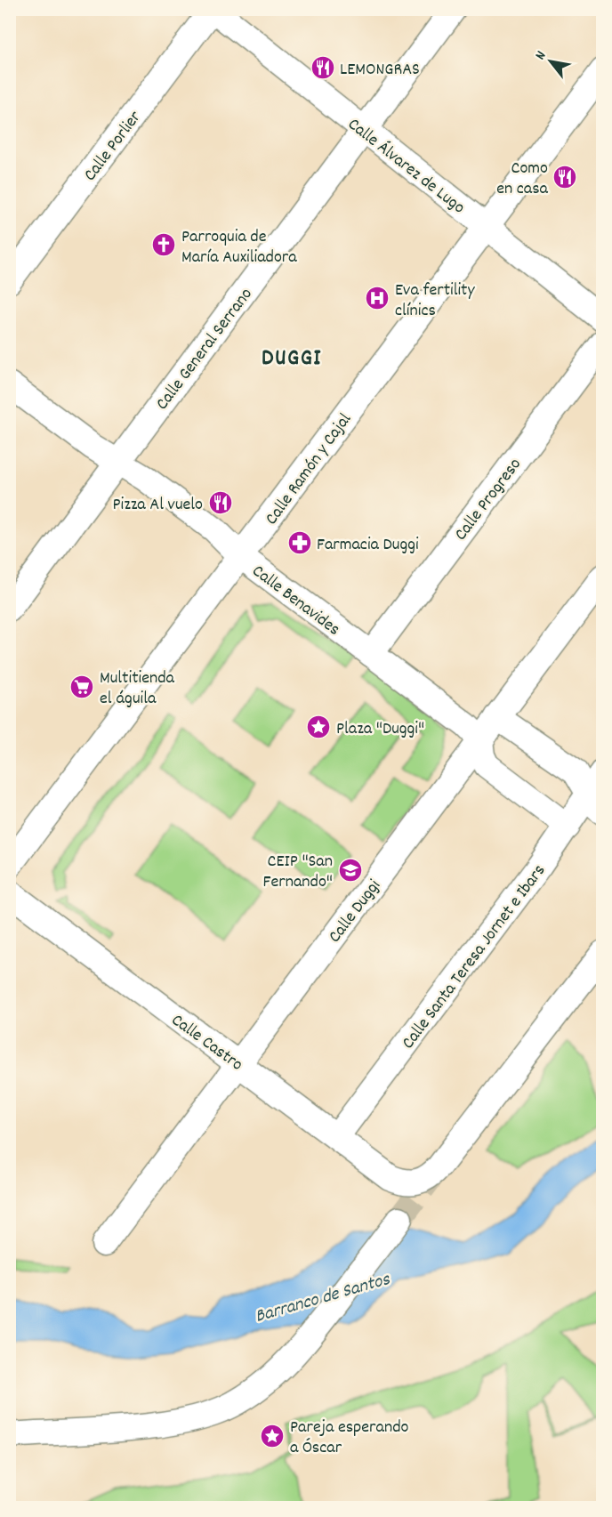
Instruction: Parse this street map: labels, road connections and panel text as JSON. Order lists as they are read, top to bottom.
{
  "streets": {
    "street": [
      "Calle Porlier",
      "Calle Álvarez de Lugo",
      "Calle General Serrano",
      "Calle Ramón y Cajal",
      "Calle Progreso",
      "Calle Benavides",
      "Calle Duggi",
      "Calle Santa Teresa Jornet e Ibars",
      "Calle Castro"
    ]
  },
  "crossings": [
    ["Calle Porlier", "Calle Álvarez de Lugo"],
    ["Calle Álvarez de Lugo", "Calle General Serrano"],
    ["Calle Álvarez de Lugo", "Calle Ramón y Cajal"],
    ["Calle General Serrano", "Calle Benavides"],
    ["Calle Ramón y Cajal", "Calle Benavides"],
    ["Calle Progreso", "Calle Benavides"],
    ["Calle Benavides", "Calle Duggi"],
    ["Calle Duggi", "Calle Castro"],
    ["Calle Santa Teresa Jornet e Ibars", "Calle Castro"]
  ],
  "districts": ["DUGGI"],
  "water": ["Barranco de Santos"],
  "places": {
    "restaurant": ["LEMONGRAS", "Como en casa", "Pizza Al vuelo"],
    "church": ["Parroquia de María Auxiliadora"],
    "hospital": ["Eva fertility clínics"],
    "pharmacy": ["Farmacia Duggi"],
    "supermarket": ["Multitienda el águila"],
    "place": ["Plaza \"Duggi\"", "Pareja esperando a Óscar"],
    "school or university": ["CEIP \"San Fernando\""]
  },
  "north": "top left"
}
